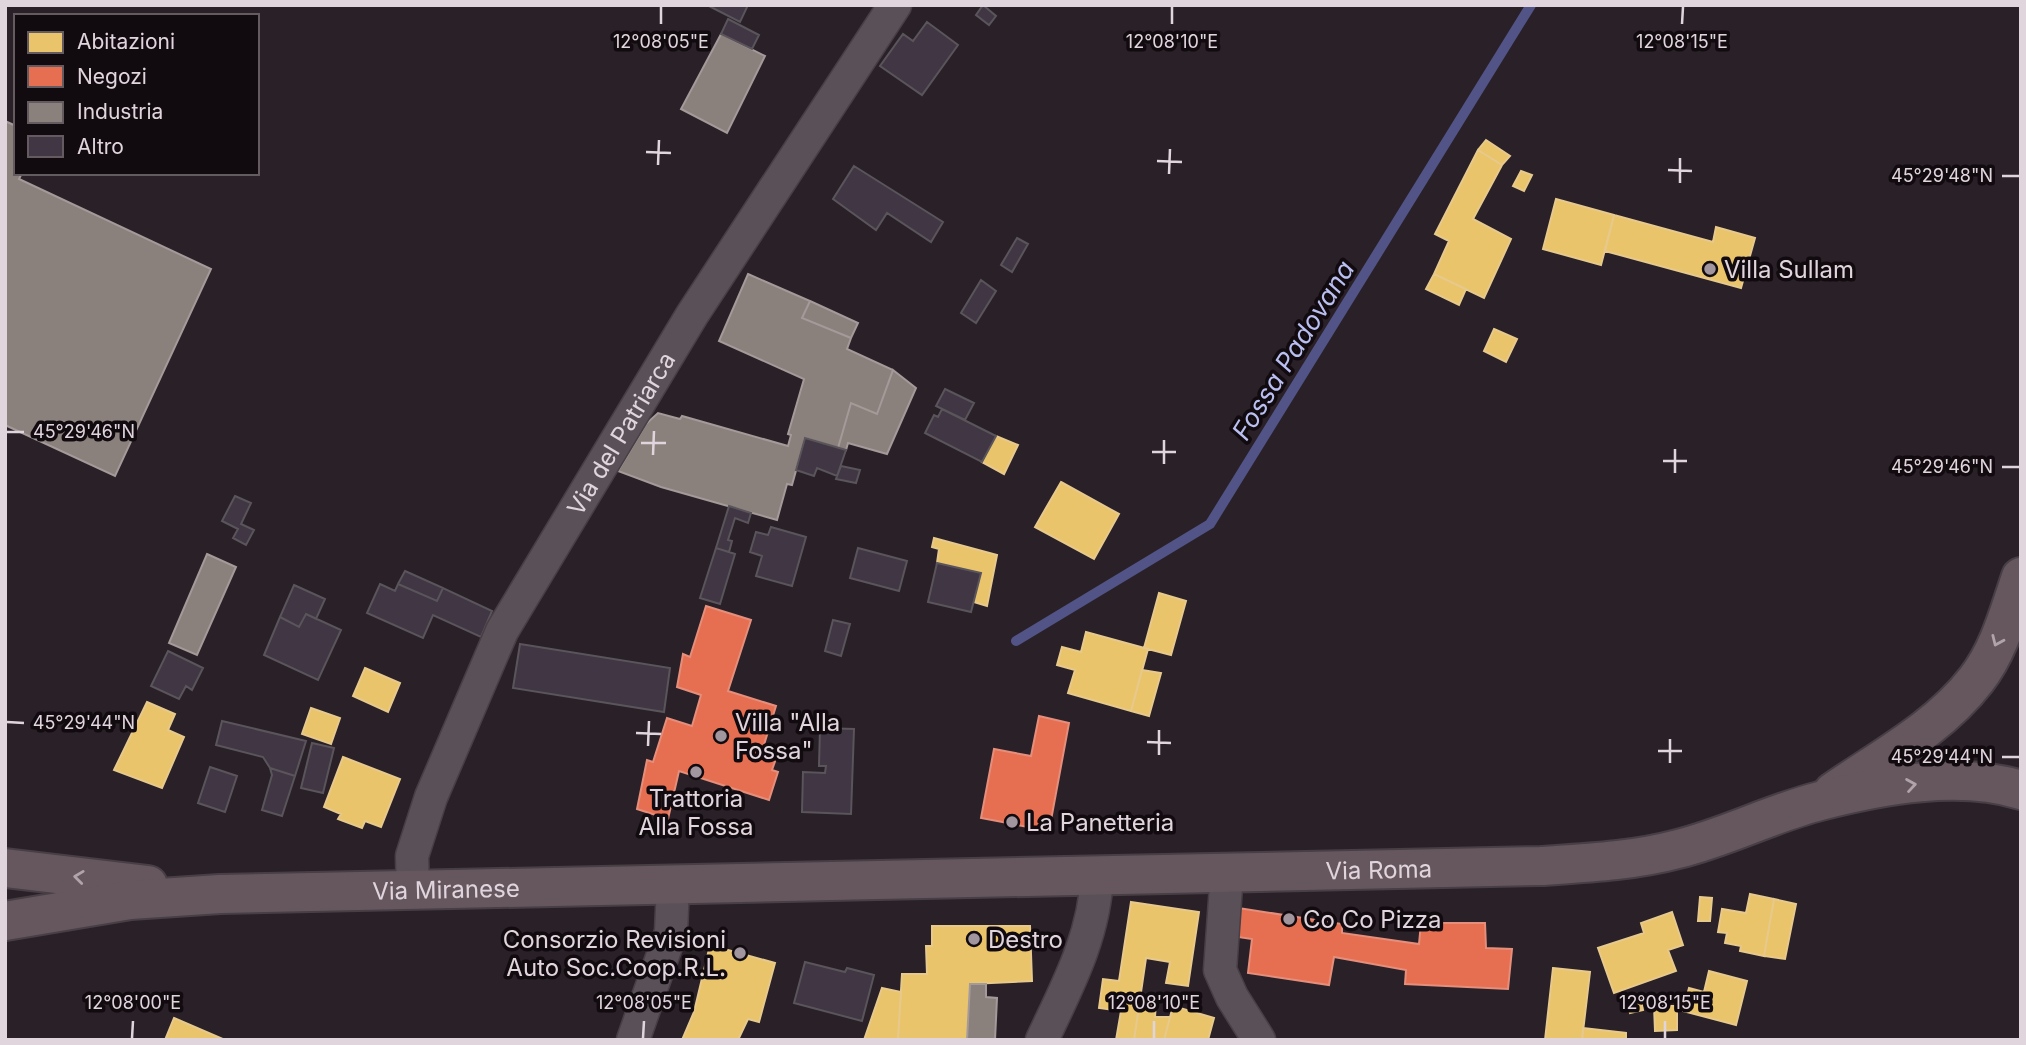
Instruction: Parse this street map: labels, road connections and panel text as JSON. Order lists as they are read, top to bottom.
{
  "streets": {
    "main road": ["Via Roma", "Via Miranese"],
    "street": ["Via del Patriarca"]
  },
  "crossings": [
    ["Via del Patriarca", "Via Miranese"],
    ["Via Roma", "Via Miranese"]
  ],
  "water": ["Fossa Padovana"],
  "places": [
    "Villa Sullam",
    "Villa \"Alla Fossa\"",
    "Trattoria Alla Fossa",
    "La Panetteria",
    "Co Co Pizza",
    "Destro",
    "Consorzio Revisioni Auto Soc.Coop.R.L."
  ],
  "legend": [
    "Abitazioni",
    "Negozi",
    "Industria",
    "Altro"
  ],
  "coordinates": [
    "12°08'05\"E",
    "12°08'10\"E",
    "12°08'15\"E",
    "45°29'48\"N",
    "45°29'46\"N",
    "45°29'44\"N",
    "12°08'00\"E"
  ]
}
